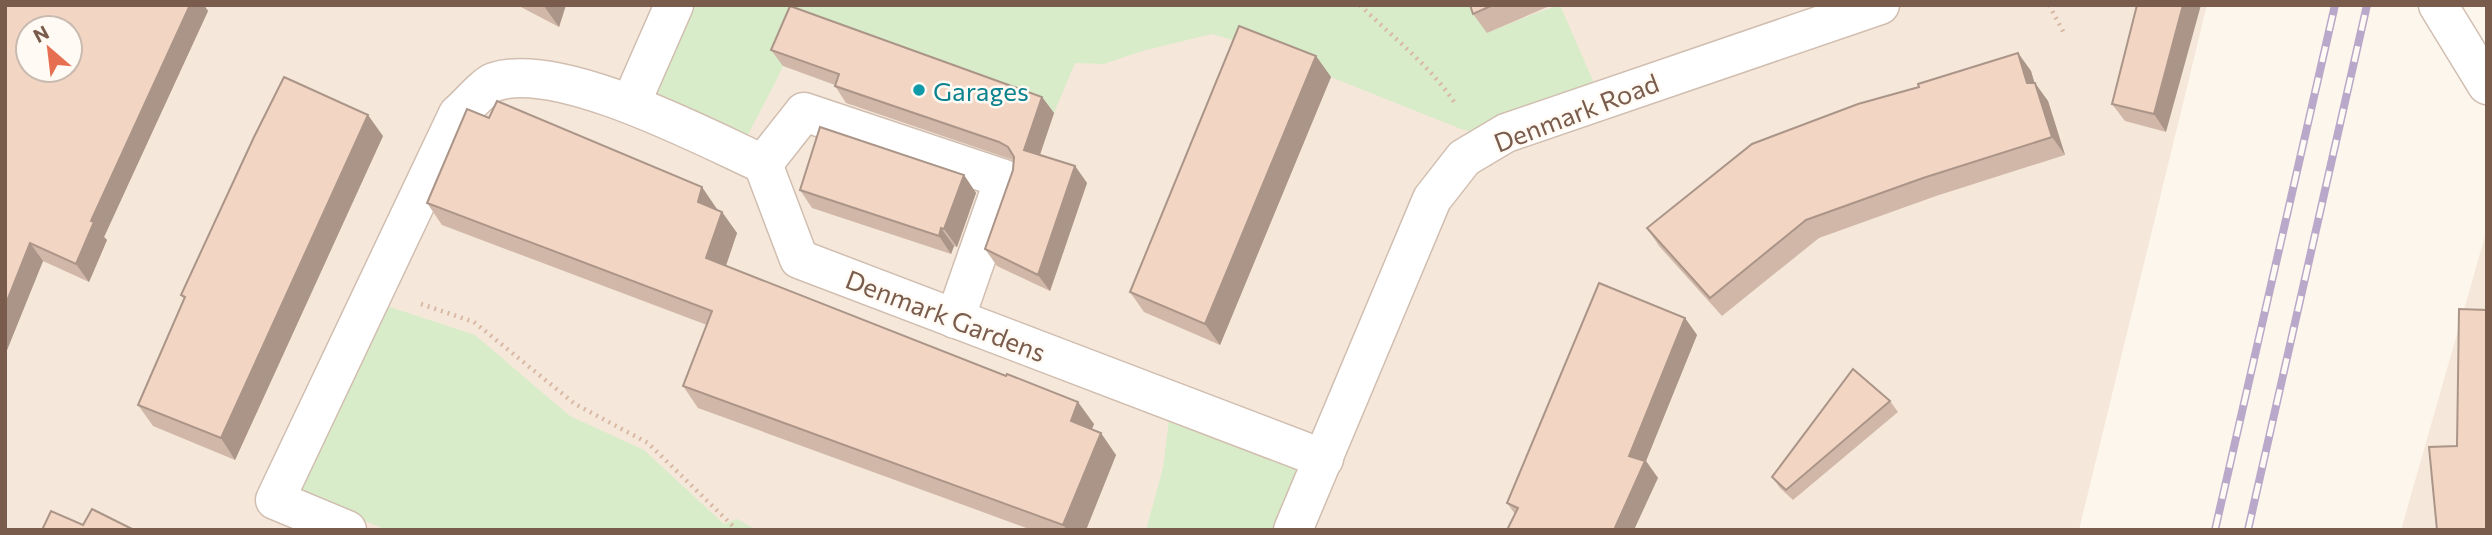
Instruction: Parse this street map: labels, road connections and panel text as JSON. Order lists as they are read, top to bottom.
{
  "streets": {
    "street": ["Denmark Road", "Denmark Gardens"]
  },
  "crossings": [
    ["Denmark Road", "Denmark Gardens"]
  ],
  "places": ["Garages"],
  "north": "top left"
}
